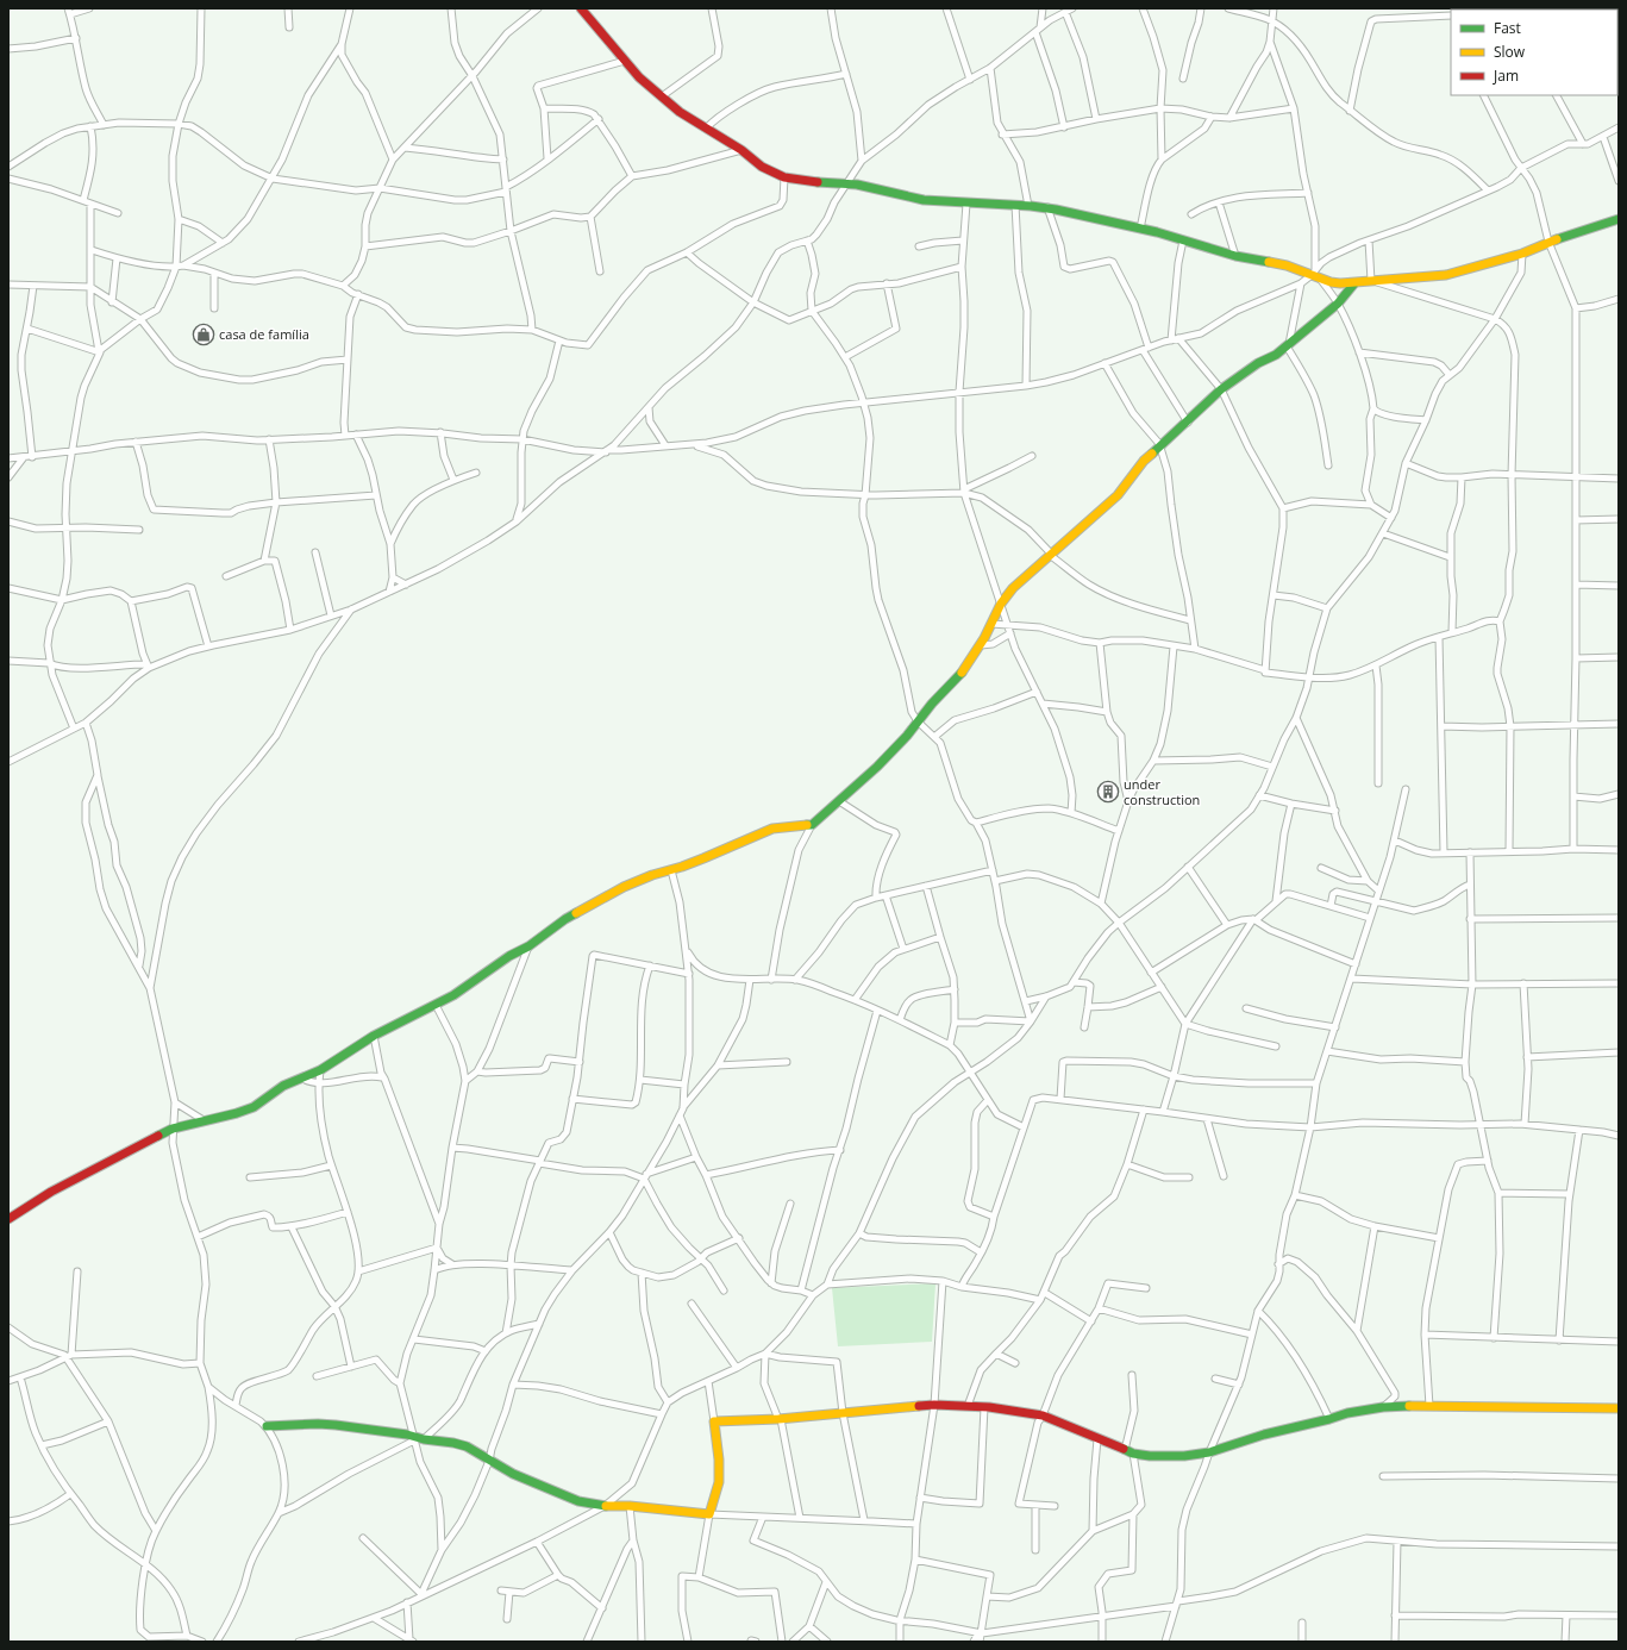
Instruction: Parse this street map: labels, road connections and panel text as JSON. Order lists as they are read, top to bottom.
{
  "places": {
    "shop": ["casa de família"],
    "building": ["under construction"]
  },
  "legend": ["Fast", "Slow", "Jam"]
}
